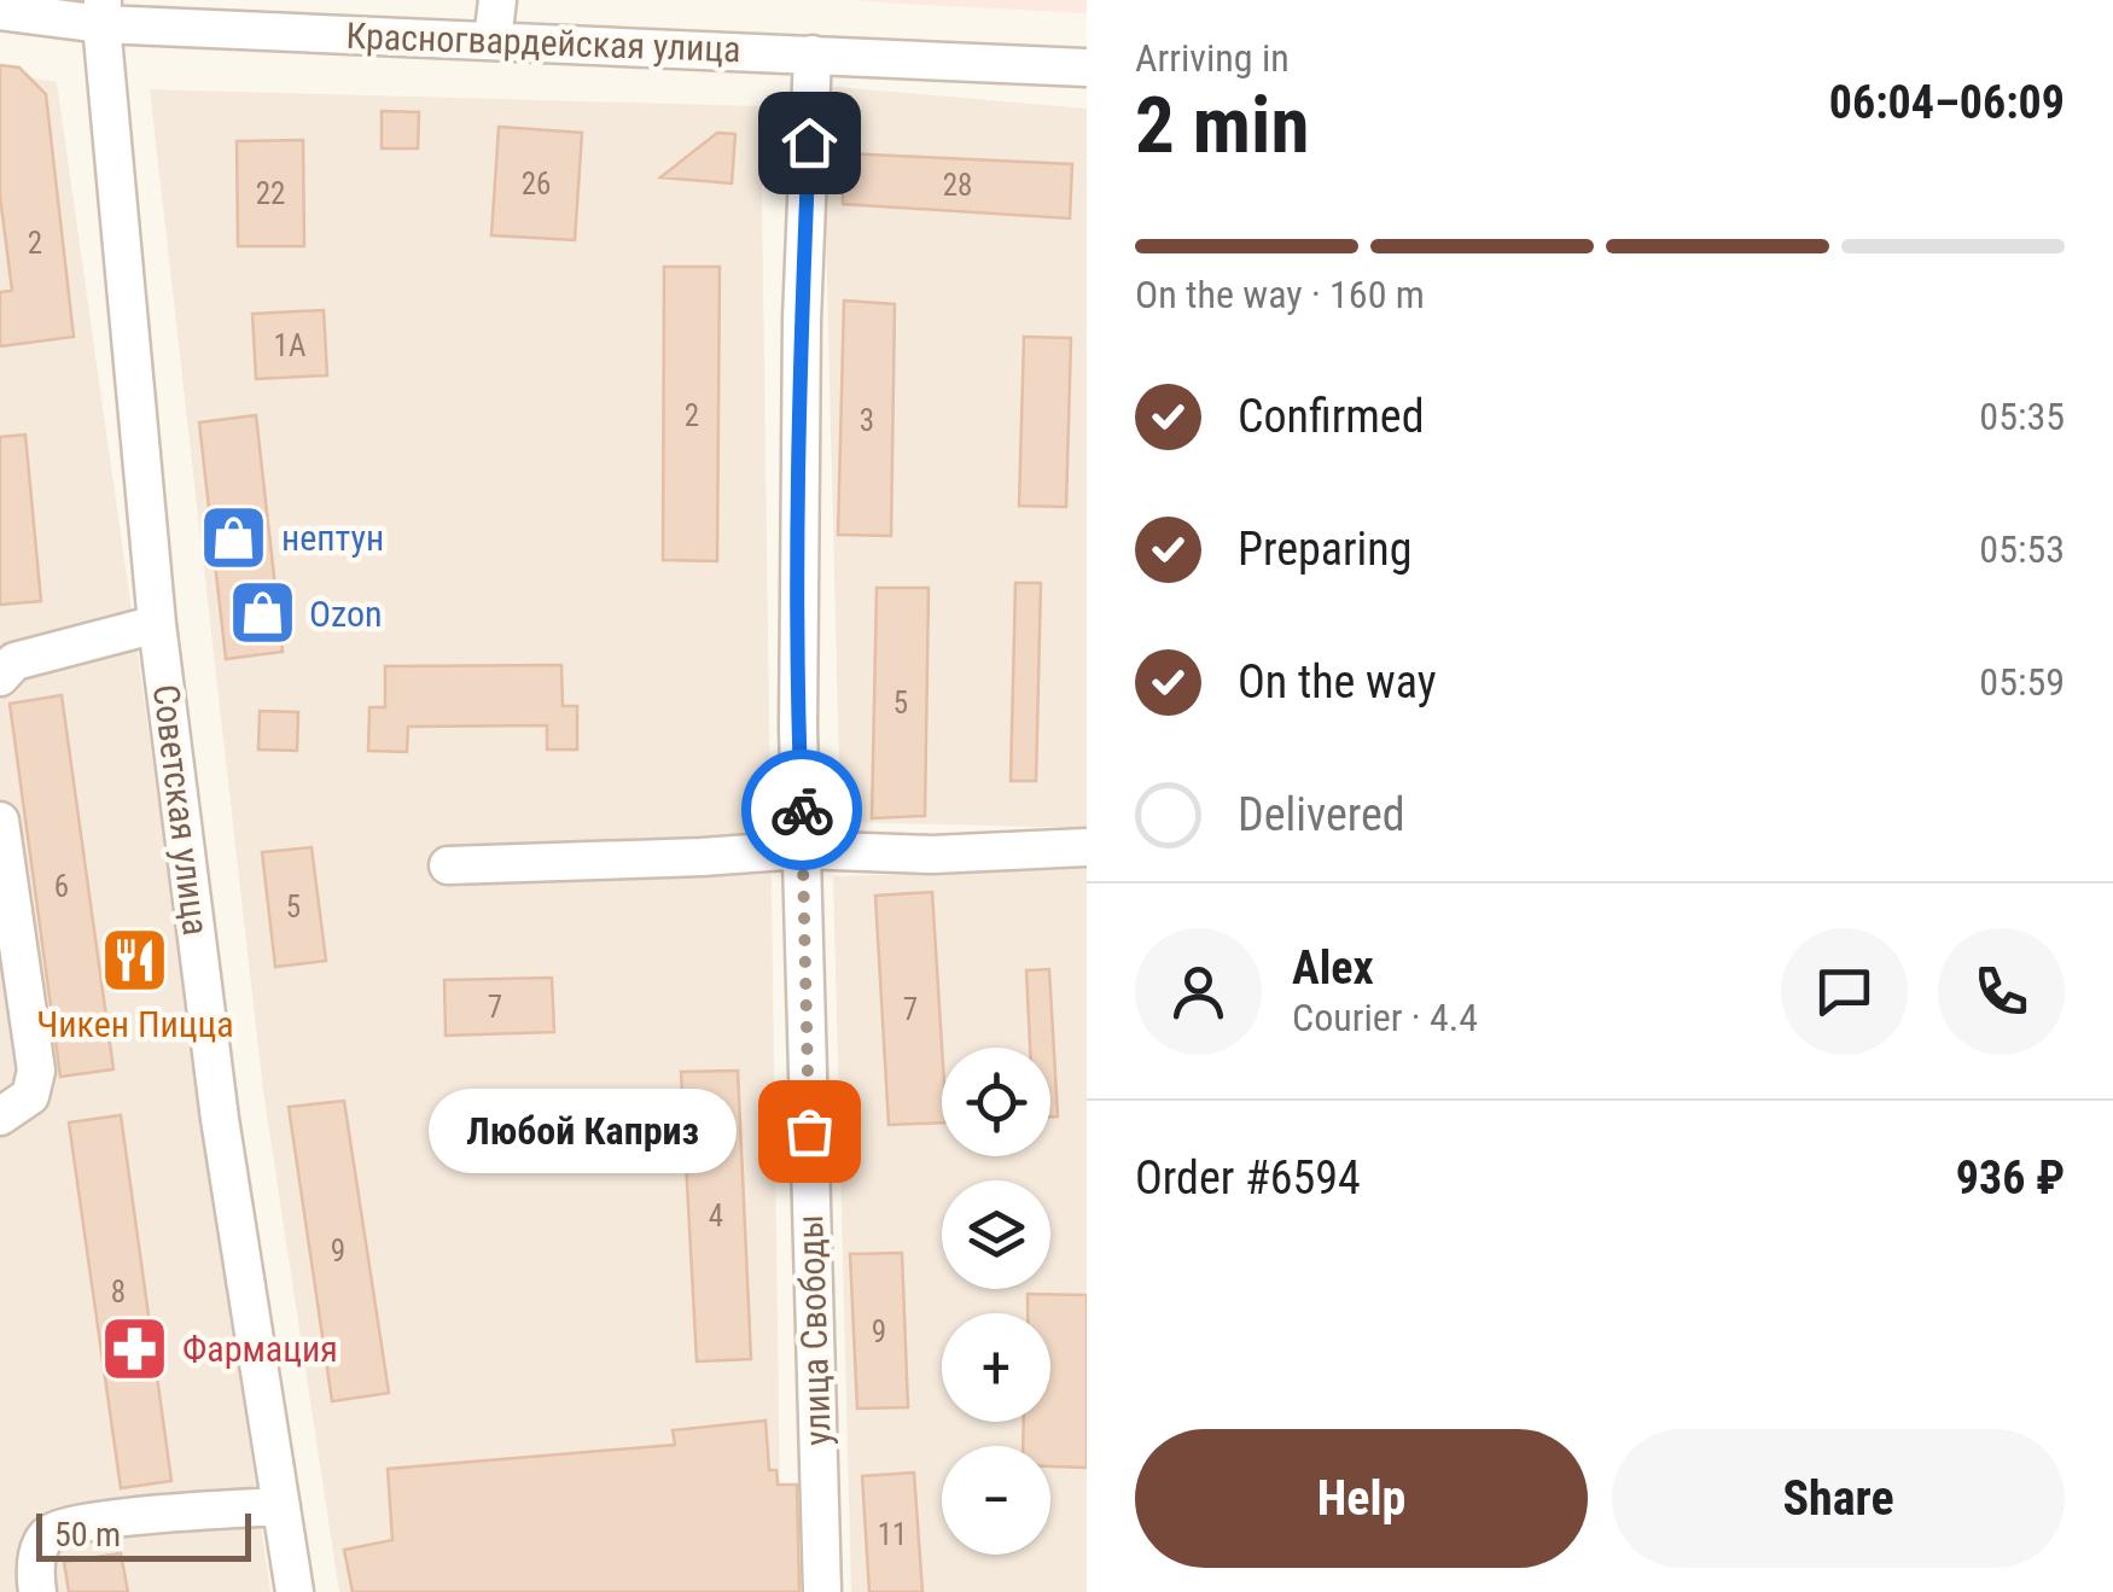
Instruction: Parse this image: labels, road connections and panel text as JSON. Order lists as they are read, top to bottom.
{
  "streets": {
    "street": ["Красногвардейская улица", "Советская улица", "улица Свободы"]
  },
  "crossings": [
    ["Красногвардейская улица", "Советская улица"],
    ["Красногвардейская улица", "улица Свободы"]
  ],
  "places": {
    "shop": ["нептун", "Ozon"],
    "restaurant": ["Чикен Пицца"],
    "other": ["Любой Каприз"],
    "pharmacy": ["Фармация"]
  },
  "house_numbers": [
    "26",
    "28",
    "22",
    "2",
    "1А",
    "2",
    "3",
    "5",
    "6",
    "5",
    "7",
    "7",
    "4",
    "9",
    "8",
    "9",
    "11"
  ],
  "scale_bar": "50 m",
  "page": {
    "heading": ["2 min", "Arriving in", "06:04–06:09"],
    "panel": [
      "Alex",
      "Courier · 4.4",
      "Order #6594",
      "936 ₽"
    ],
    "bar": "On the way · 160 m",
    "list": [
      ["Confirmed", "05:35"],
      ["Preparing", "05:53"],
      ["On the way", "05:59"],
      "Delivered"
    ],
    "map_buttons": ["+", "−"],
    "bubble": "Любой Каприз",
    "buttons": ["Help", "Share"],
    "scale": "50 m"
  }
}
